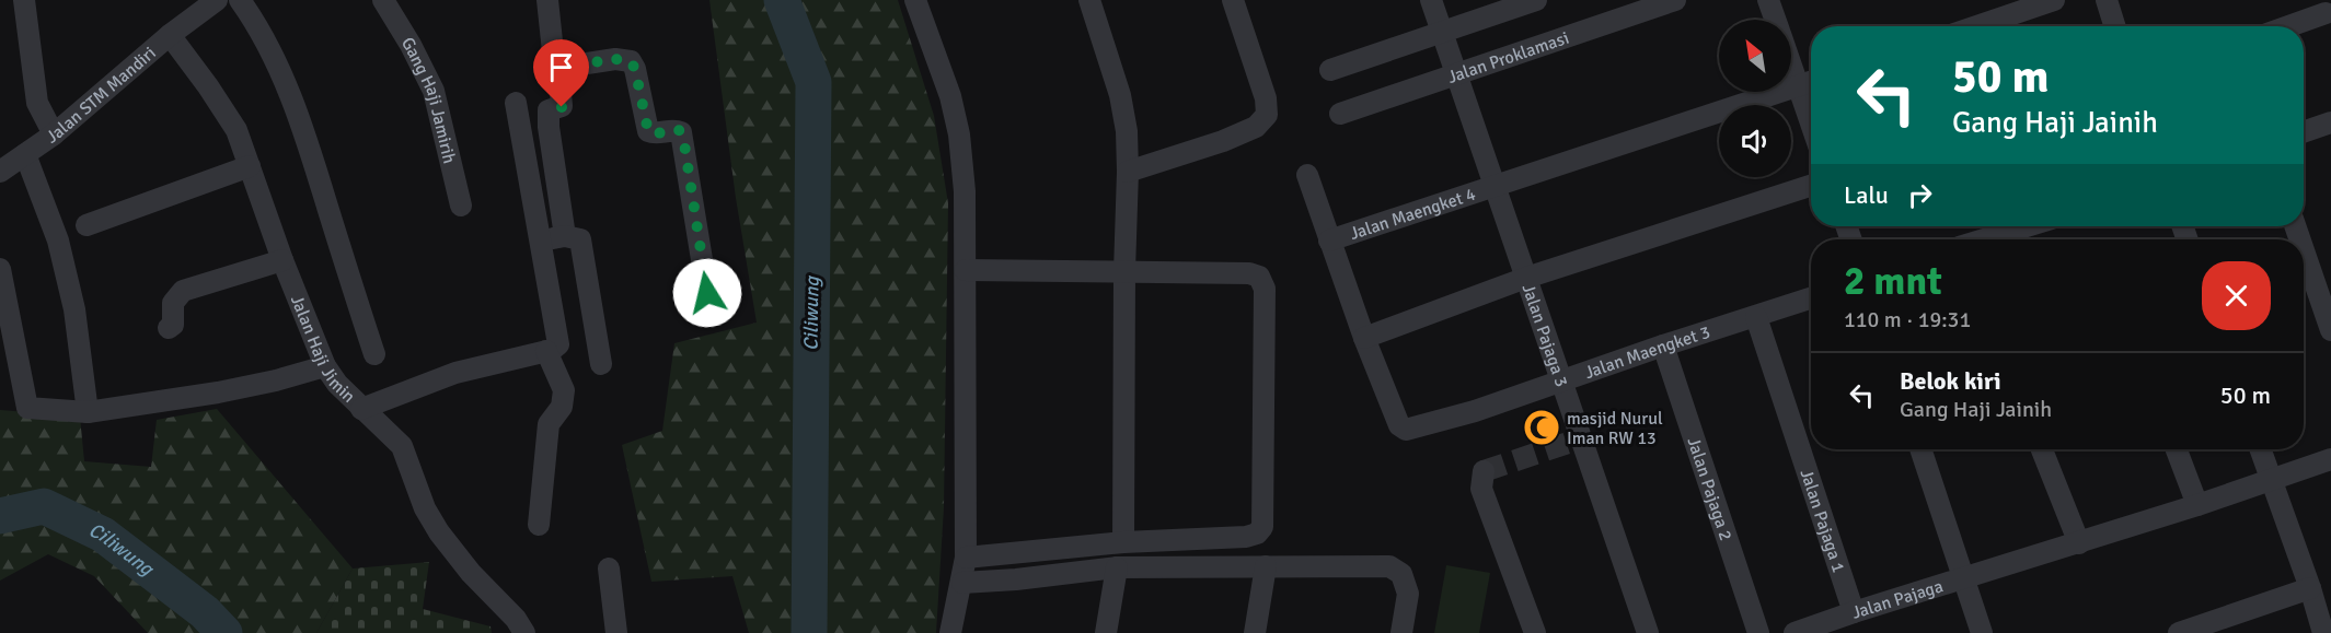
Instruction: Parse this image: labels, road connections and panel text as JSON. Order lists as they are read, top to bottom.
{
  "streets": {
    "street": [
      "Jalan Proklamasi",
      "Jalan STM Mandiri",
      "Gang Haji Jamirih",
      "Jalan Maengket 4",
      "Jalan Pajaga 3",
      "Jalan Haji Jimin",
      "Jalan Maengket 3",
      "Jalan Pajaga 2",
      "Jalan Pajaga 1",
      "Jalan Pajaga"
    ]
  },
  "crossings": [
    ["Jalan Proklamasi", "Jalan Pajaga 3"],
    ["Jalan STM Mandiri", "Jalan Haji Jimin"],
    ["Jalan Maengket 4", "Jalan Pajaga 3"],
    ["Jalan Pajaga 3", "Jalan Maengket 3"],
    ["Jalan Maengket 3", "Jalan Pajaga 2"],
    ["Jalan Maengket 3", "Jalan Pajaga 1"],
    ["Jalan Pajaga 1", "Jalan Pajaga"]
  ],
  "water": ["Ciliwung"],
  "places": {
    "mosque": ["masjid Nurul Iman RW 13"]
  },
  "north": "top left",
  "page": {
    "turn": ["50 m", "Gang Haji Jainih"],
    "then": "Lalu",
    "heading": ["2 mnt", "110 m · 19:31"],
    "list": [
      {
        "name": "Belok kiri",
        "note": "Gang Haji Jainih",
        "value": "50 m"
      }
    ]
  }
}
